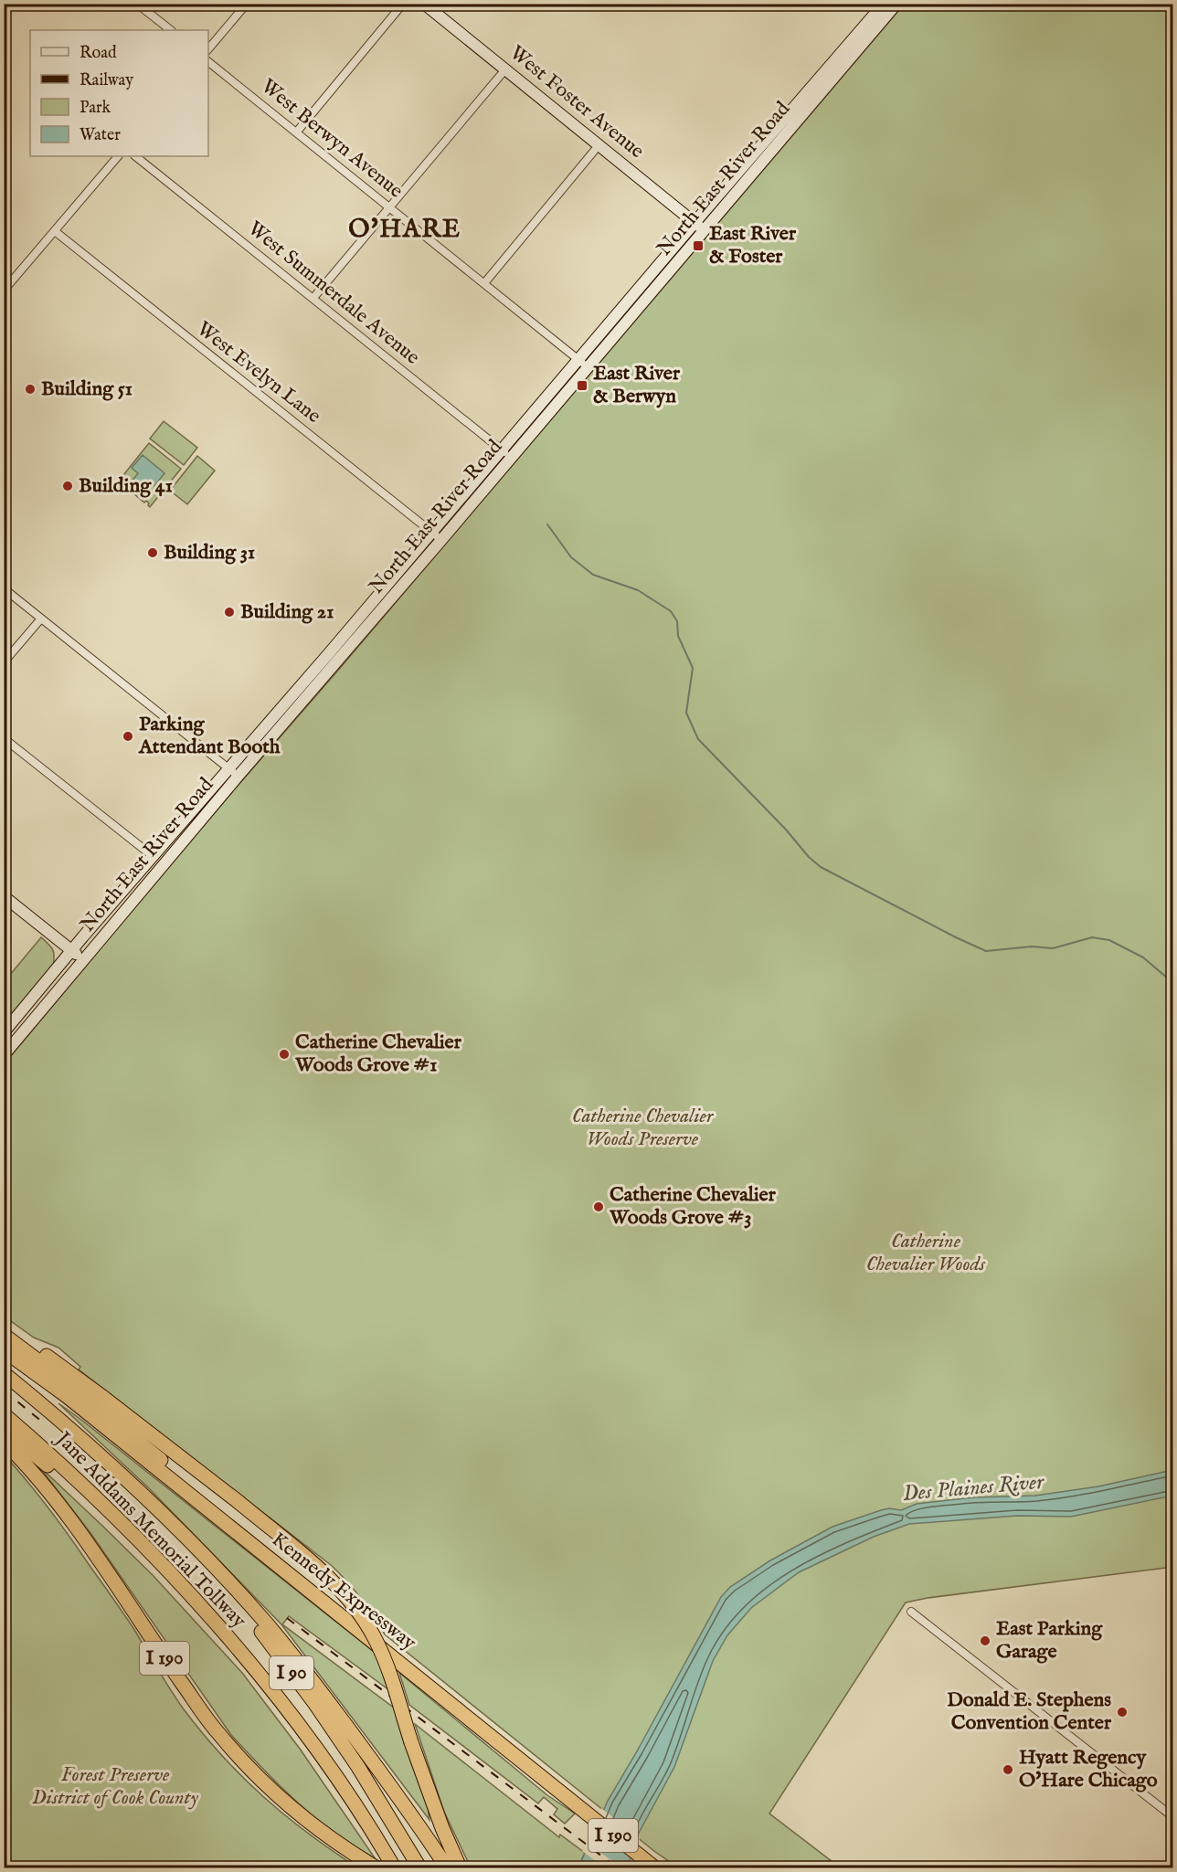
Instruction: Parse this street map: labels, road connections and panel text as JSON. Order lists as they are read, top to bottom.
{
  "streets": {
    "highway": [
      "Jane Addams Memorial Tollway",
      "Kennedy Expressway",
      "I 190",
      "I 90"
    ],
    "main road": ["West Foster Avenue", "North East River Road"],
    "street": ["West Berwyn Avenue", "West Summerdale Avenue", "West Evelyn Lane"]
  },
  "crossings": [
    ["West Foster Avenue", "North East River Road"],
    ["West Berwyn Avenue", "North East River Road"],
    ["North East River Road", "West Summerdale Avenue"],
    ["North East River Road", "West Evelyn Lane"]
  ],
  "districts": ["O'HARE"],
  "water": ["Des Plaines River"],
  "parks": ["Catherine Chevalier Woods Preserve", "Catherine Chevalier Woods", "Forest Preserve District of Cook County"],
  "places": {
    "transit": ["East River & Foster", "East River & Berwyn"],
    "other": [
      "Building 51",
      "Building 41",
      "Building 31",
      "Building 21",
      "Parking Attendant Booth",
      "Catherine Chevalier Woods Grove #1",
      "Catherine Chevalier Woods Grove #3",
      "East Parking Garage",
      "Donald E. Stephens Convention Center",
      "Hyatt Regency O'Hare Chicago"
    ]
  },
  "legend": [
    "Road",
    "Railway",
    "Park",
    "Water"
  ]
}
